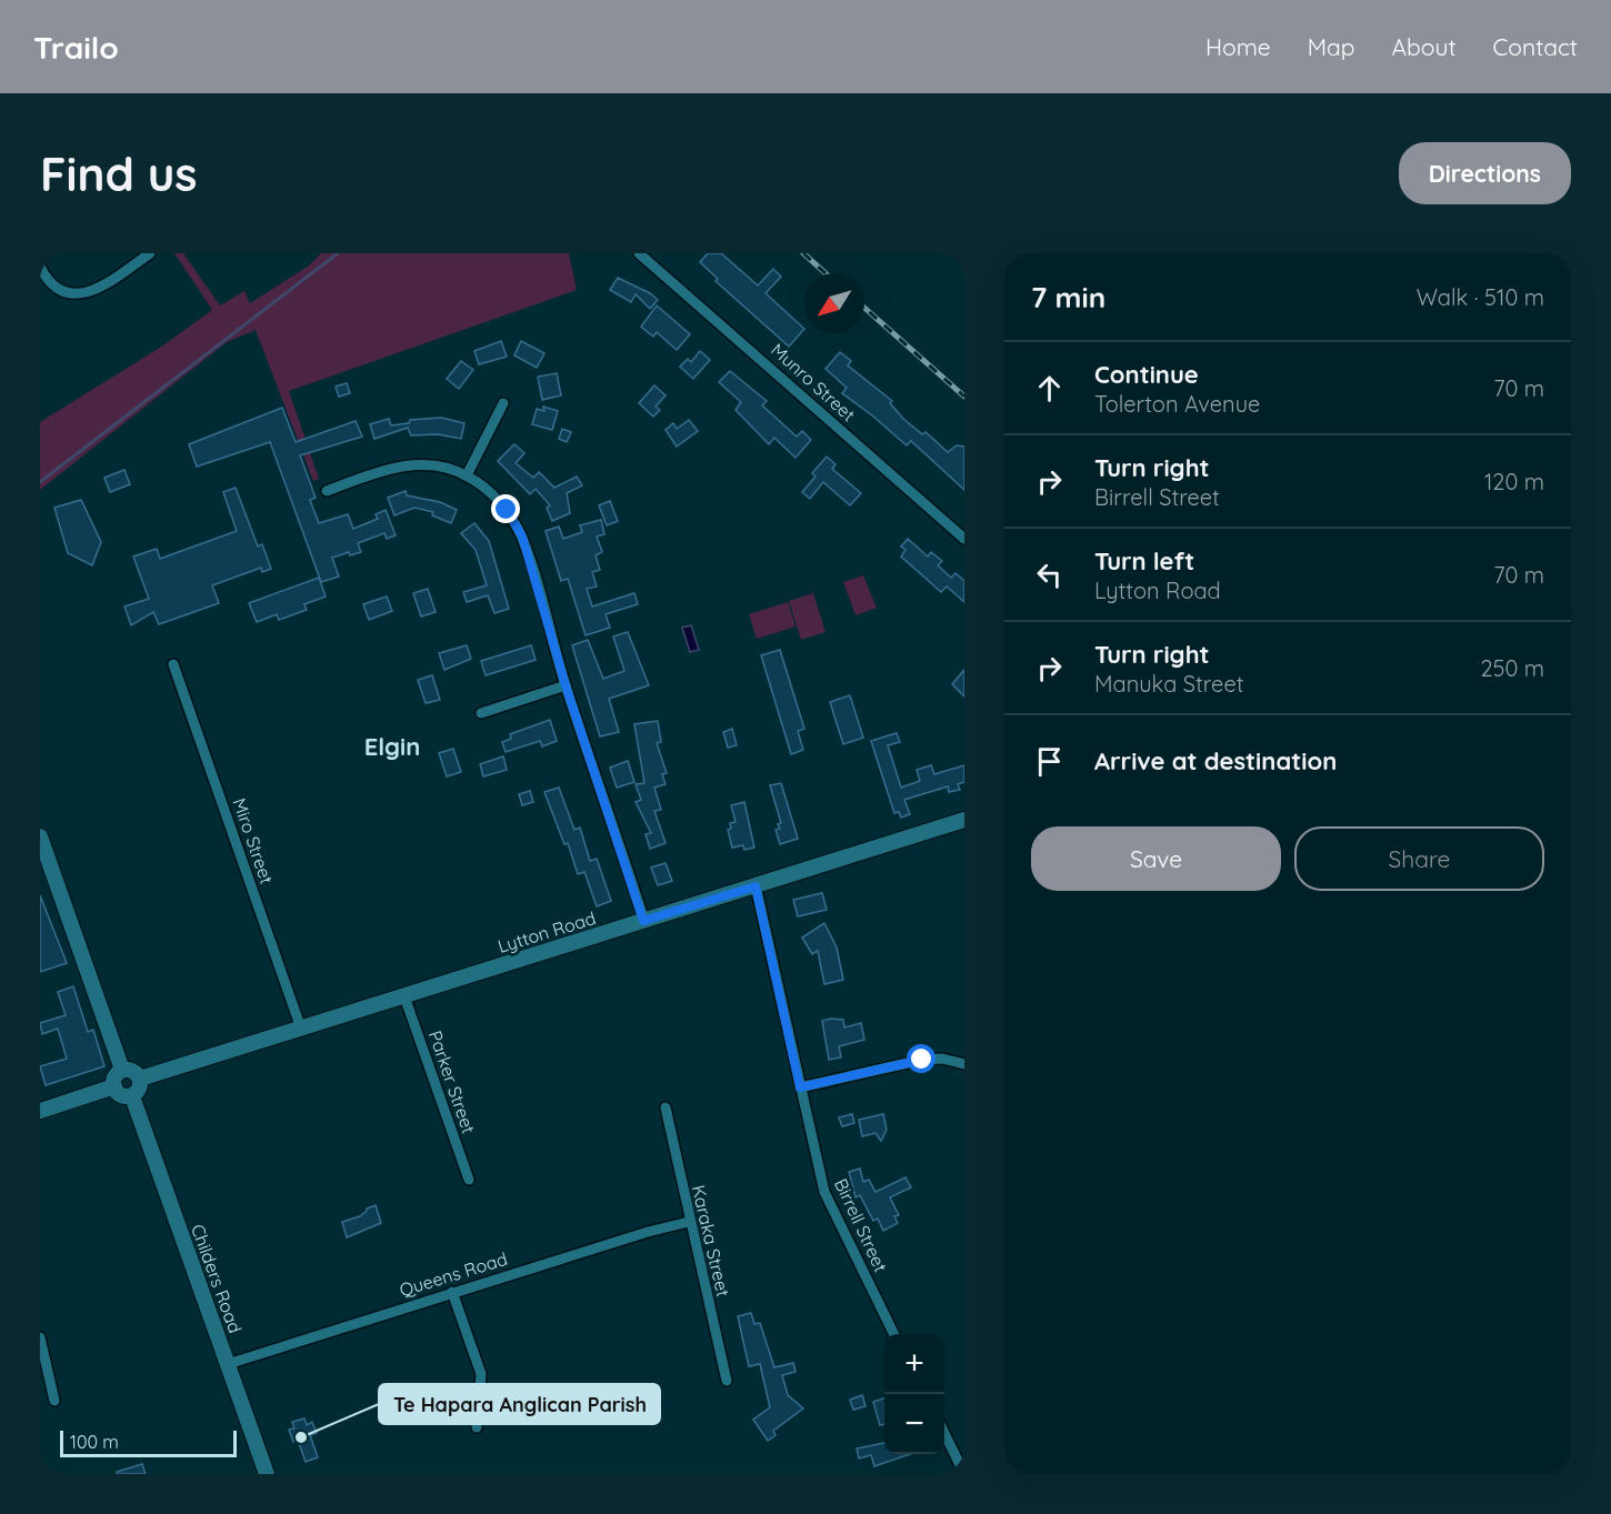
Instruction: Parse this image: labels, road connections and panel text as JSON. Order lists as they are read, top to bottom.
{
  "streets": {
    "main road": ["Lytton Road", "Childers Road"],
    "street": [
      "Munro Street",
      "Miro Street",
      "Parker Street",
      "Birrell Street",
      "Karaka Street",
      "Queens Road"
    ]
  },
  "crossings": [
    ["Miro Street", "Lytton Road"],
    ["Lytton Road", "Parker Street"],
    ["Lytton Road", "Birrell Street"],
    ["Lytton Road", "Childers Road"],
    ["Karaka Street", "Queens Road"],
    ["Queens Road", "Childers Road"]
  ],
  "districts": ["Elgin"],
  "places": ["Te Hapara Anglican Parish"],
  "scale_bar": "100 m",
  "north": "bottom left",
  "page": {
    "header": "Trailo",
    "nav": [
      "Home",
      "Map",
      "About",
      "Contact"
    ],
    "buttons": [
      "Directions",
      ["Save", "Share"]
    ],
    "title": "Find us",
    "heading": ["7 min", "Walk · 510 m"],
    "list": [
      ["Continue", "Tolerton Avenue", "70 m"],
      ["Turn right", "Birrell Street", "120 m"],
      ["Turn left", "Lytton Road", "70 m"],
      ["Turn right", "Manuka Street", "250 m"],
      "Arrive at destination"
    ],
    "map_buttons": ["+", "−"],
    "scale": "100 m"
  }
}
